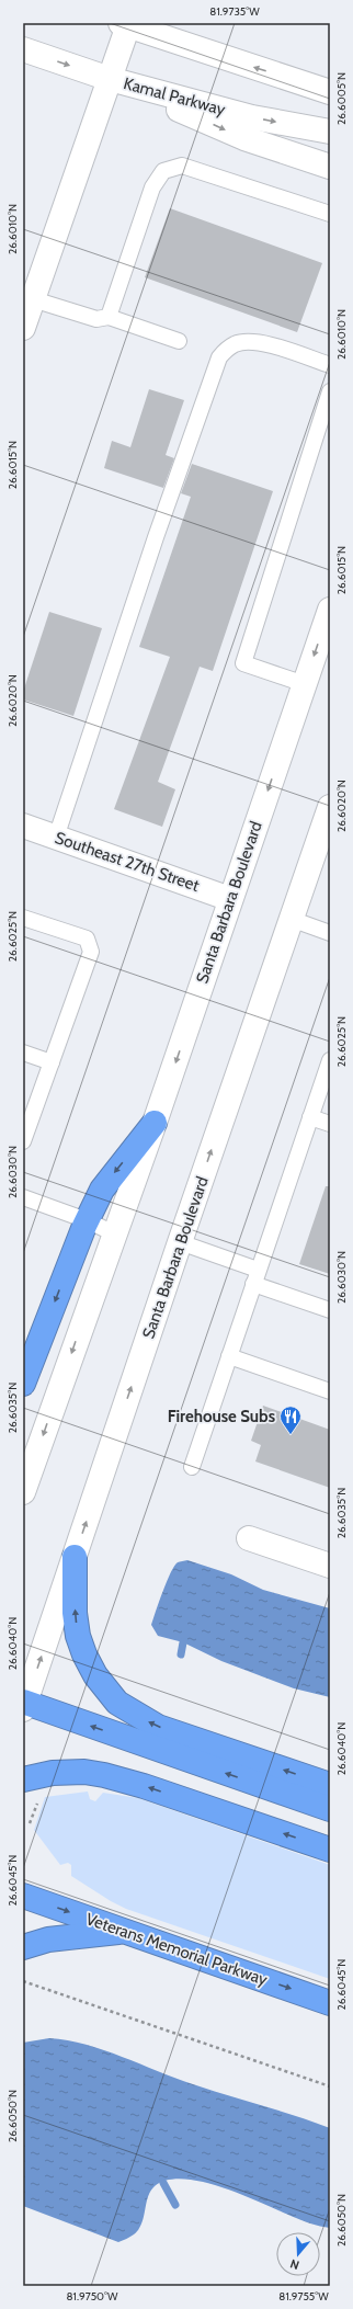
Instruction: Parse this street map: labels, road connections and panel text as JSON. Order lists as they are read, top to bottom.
{
  "streets": {
    "highway": ["Veterans Memorial Parkway"],
    "main road": ["Kamal Parkway", "Southeast 27th Street", "Santa Barbara Boulevard"]
  },
  "crossings": [
    ["Southeast 27th Street", "Santa Barbara Boulevard"]
  ],
  "places": {
    "restaurant": ["Firehouse Subs"]
  },
  "north": "bottom",
  "coordinates": [
    "81.9735°W",
    "26.6005°N",
    "26.6010°N",
    "26.6015°N",
    "26.6020°N",
    "26.6025°N",
    "26.6030°N",
    "26.6035°N",
    "26.6040°N",
    "26.6045°N",
    "26.6050°N",
    "81.9750°W",
    "81.9755°W"
  ]
}
